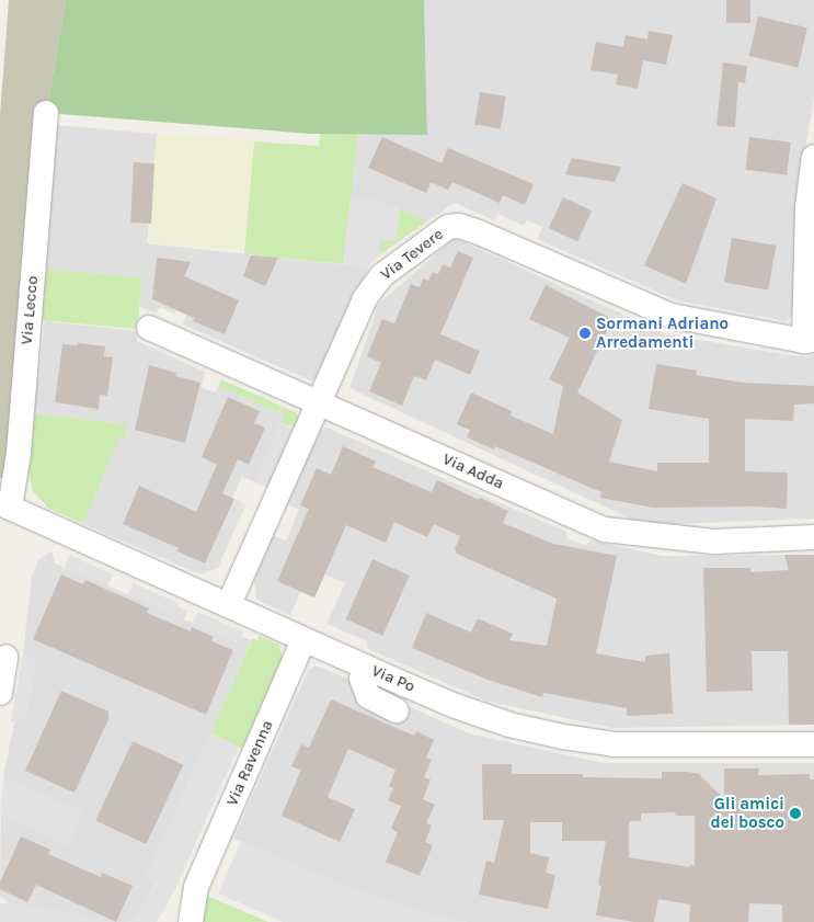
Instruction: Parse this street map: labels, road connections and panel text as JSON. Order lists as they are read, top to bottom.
{
  "streets": {
    "street": [
      "Via Tevere",
      "Via Lecco",
      "Via Adda",
      "Via Po",
      "Via Ravenna"
    ]
  },
  "crossings": [
    ["Via Tevere", "Via Adda"],
    ["Via Tevere", "Via Po"],
    ["Via Lecco", "Via Po"],
    ["Via Po", "Via Ravenna"]
  ],
  "places": ["Sormani Adriano Arredamenti", "Gli amici del bosco"]
}
